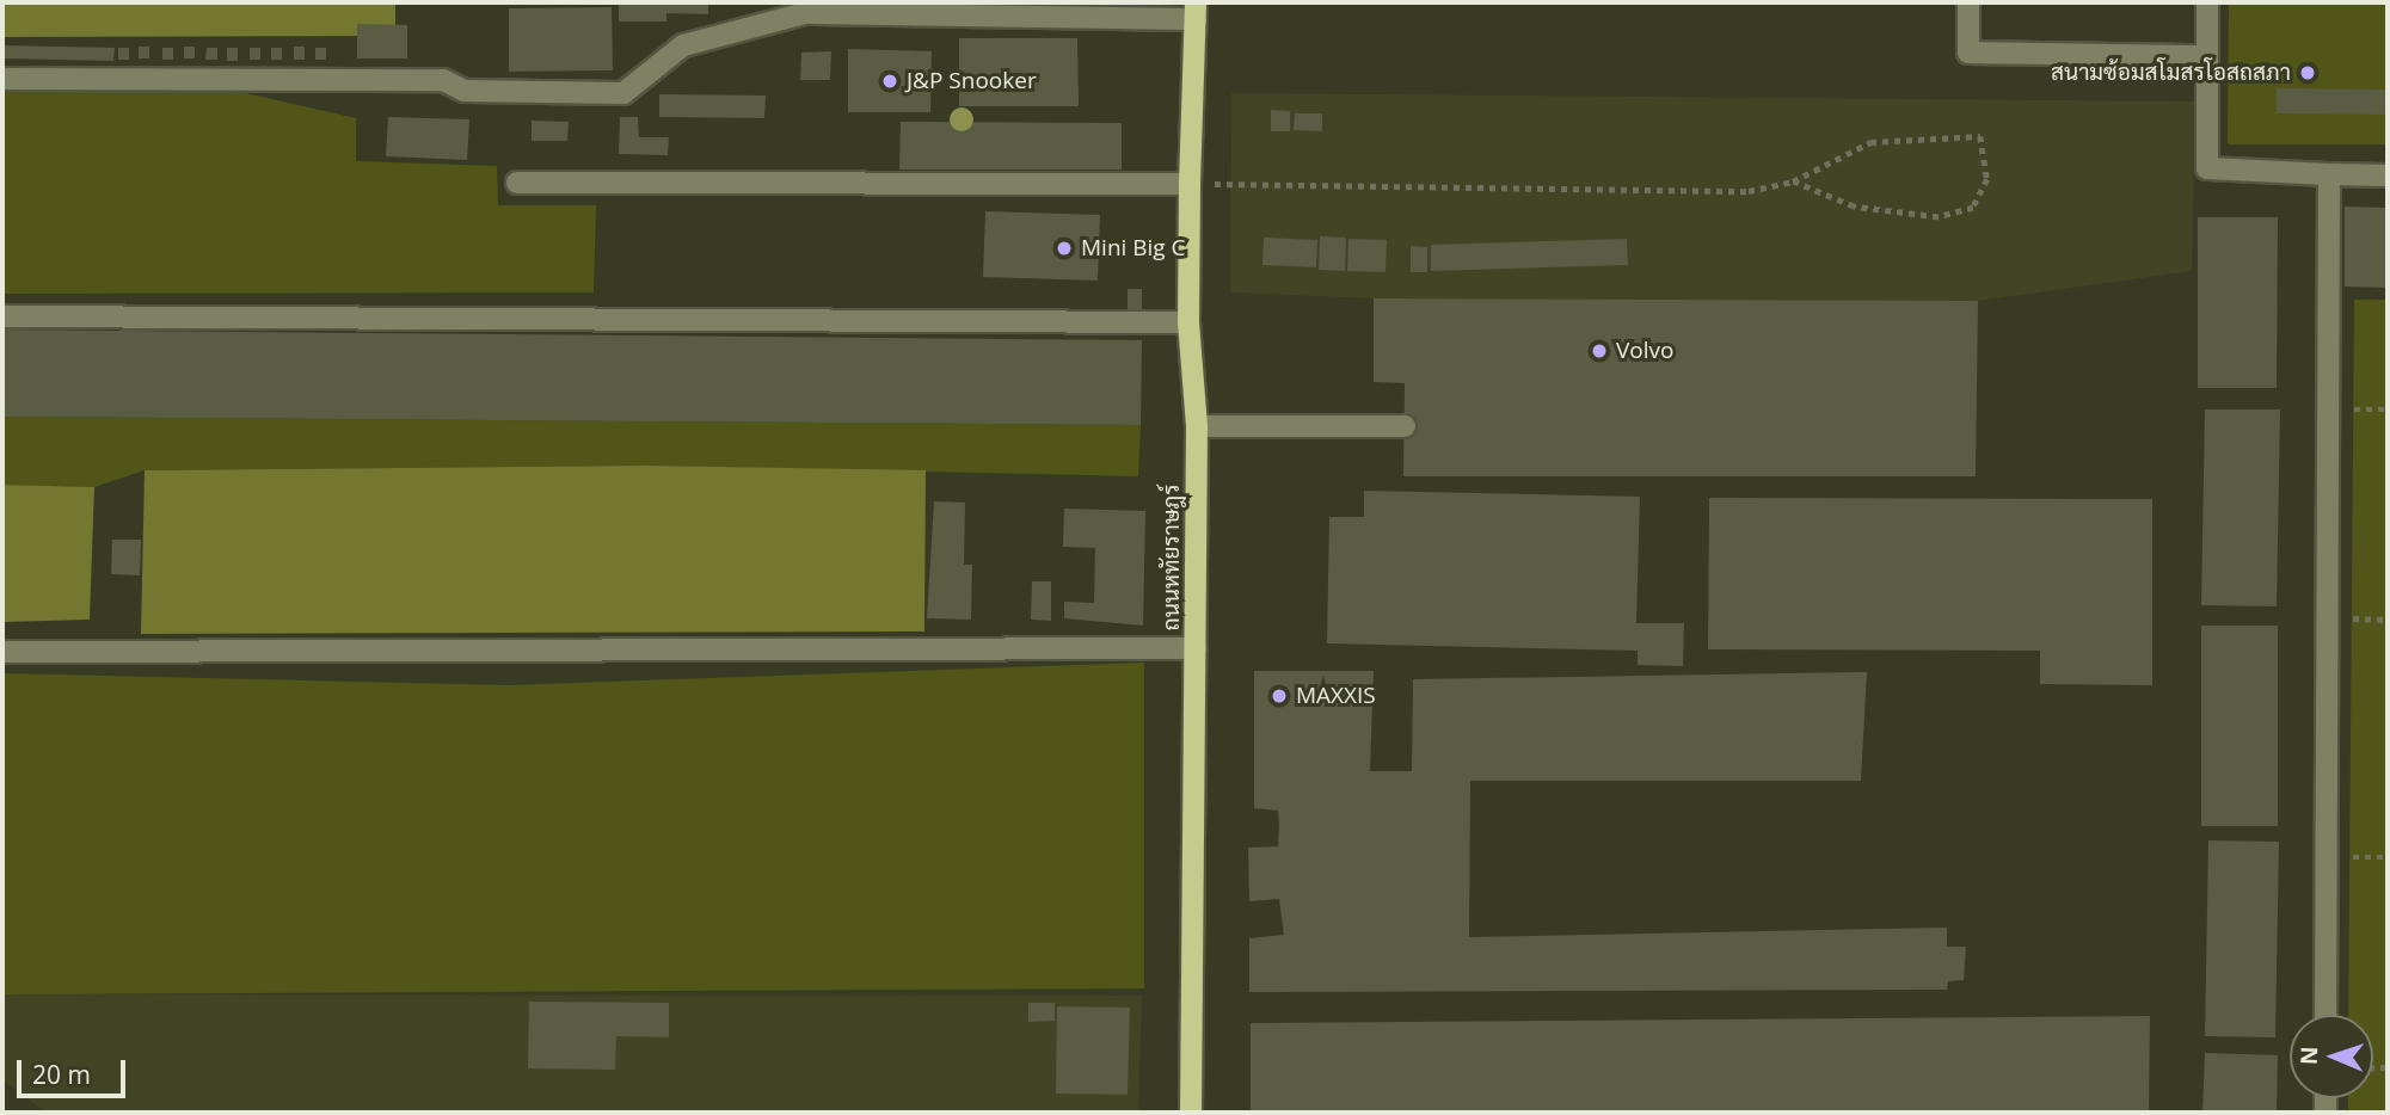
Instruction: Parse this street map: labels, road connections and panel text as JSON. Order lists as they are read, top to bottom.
{
  "streets": {
    "main road": ["ถนนหทัยราษฎร์"]
  },
  "places": [
    "สนามซ้อมสโมสรโอสถสภา",
    "J&P Snooker",
    "Mini Big C",
    "Volvo",
    "MAXXIS"
  ],
  "scale_bar": "20 m",
  "north": "left"
}
